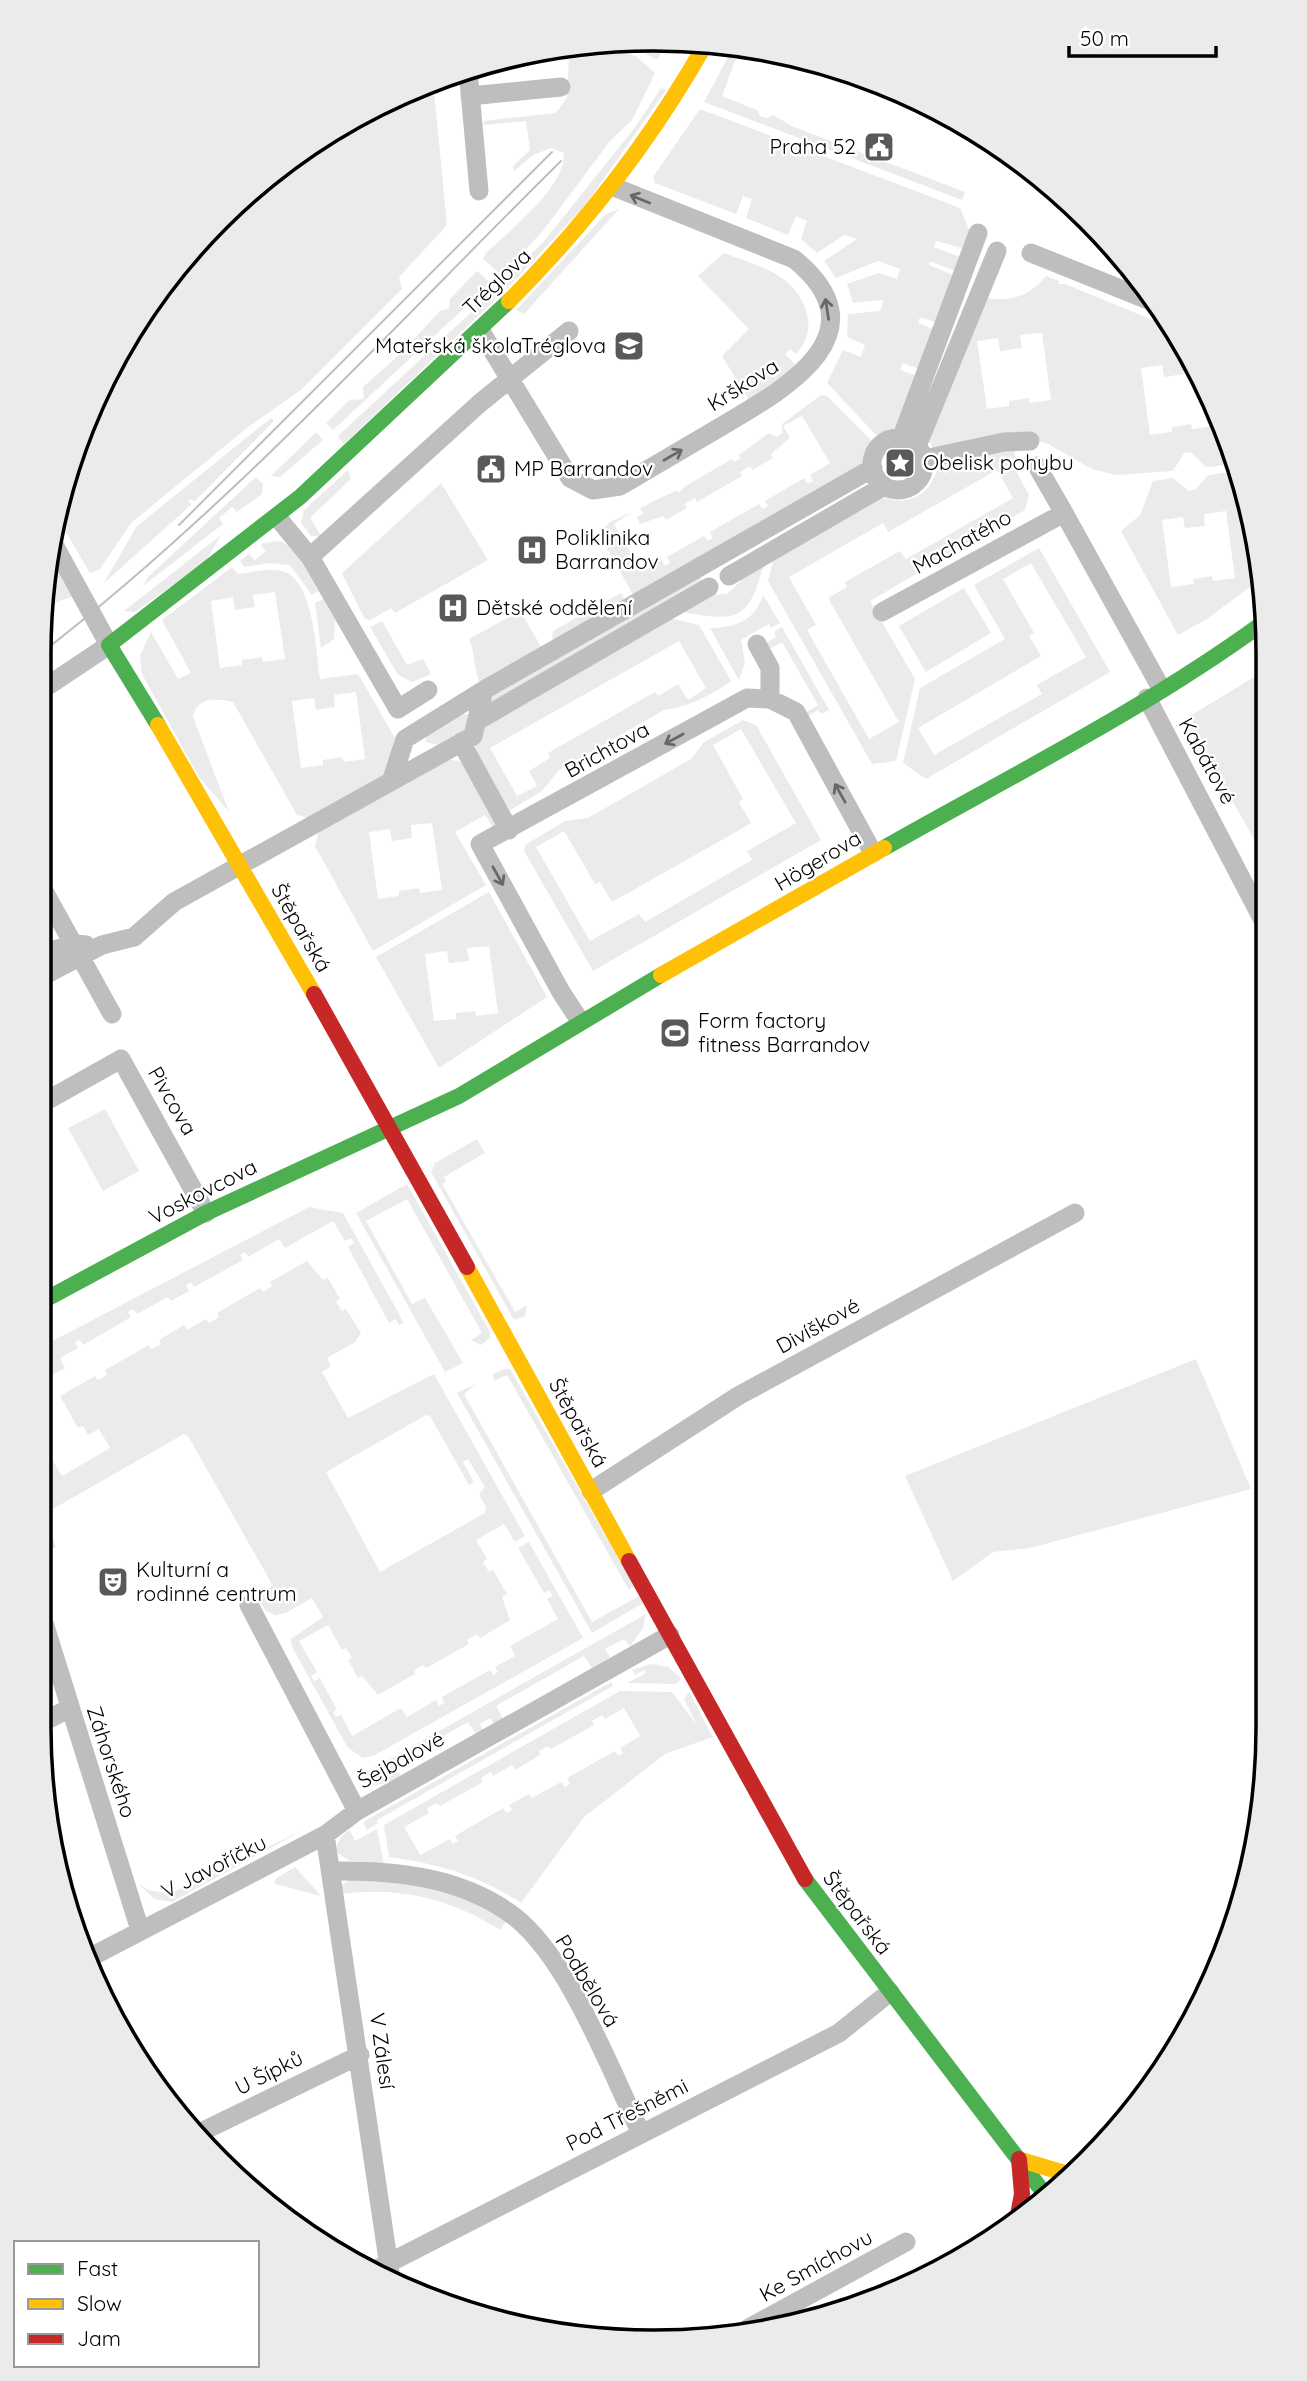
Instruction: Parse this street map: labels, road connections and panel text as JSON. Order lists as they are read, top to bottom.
{
  "streets": {
    "street": [
      "Tréglova",
      "Krškova",
      "Machatého",
      "Brichtova",
      "Kabátové",
      "Högerova",
      "Štěpařská",
      "Pivcova",
      "Voskovcova",
      "Divíškové",
      "Šejbalové",
      "Záhorského",
      "V Javoříčku",
      "Podbělová",
      "V Zálesí",
      "U Šípků",
      "Pod Třešněmi",
      "Ke Smíchovu"
    ]
  },
  "crossings": [
    ["Tréglova", "Krškova"],
    ["Tréglova", "Štěpařská"],
    ["Brichtova", "Högerova"],
    ["Kabátové", "Högerova"],
    ["Högerova", "Štěpařská"],
    ["Högerova", "Voskovcova"],
    ["Štěpařská", "Voskovcova"],
    ["Štěpařská", "Divíškové"],
    ["Štěpařská", "Šejbalové"],
    ["Štěpařská", "Pod Třešněmi"],
    ["Pivcova", "Voskovcova"],
    ["Šejbalové", "V Javoříčku"],
    ["Záhorského", "V Javoříčku"],
    ["V Javoříčku", "V Zálesí"],
    ["Podbělová", "V Zálesí"],
    ["Podbělová", "Pod Třešněmi"],
    ["V Zálesí", "U Šípků"]
  ],
  "places": {
    "public building": ["Praha 52", "MP Barrandov"],
    "school or university": ["Mateřská školaTréglova"],
    "place": ["Obelisk pohybu"],
    "hospital": ["Poliklinika Barrandov", "Dětské oddělení"],
    "sports": ["Form factory fitness Barrandov"],
    "theatre": ["Kulturní a rodinné centrum"]
  },
  "legend": ["Fast", "Slow", "Jam"],
  "scale_bar": "50 m"
}
